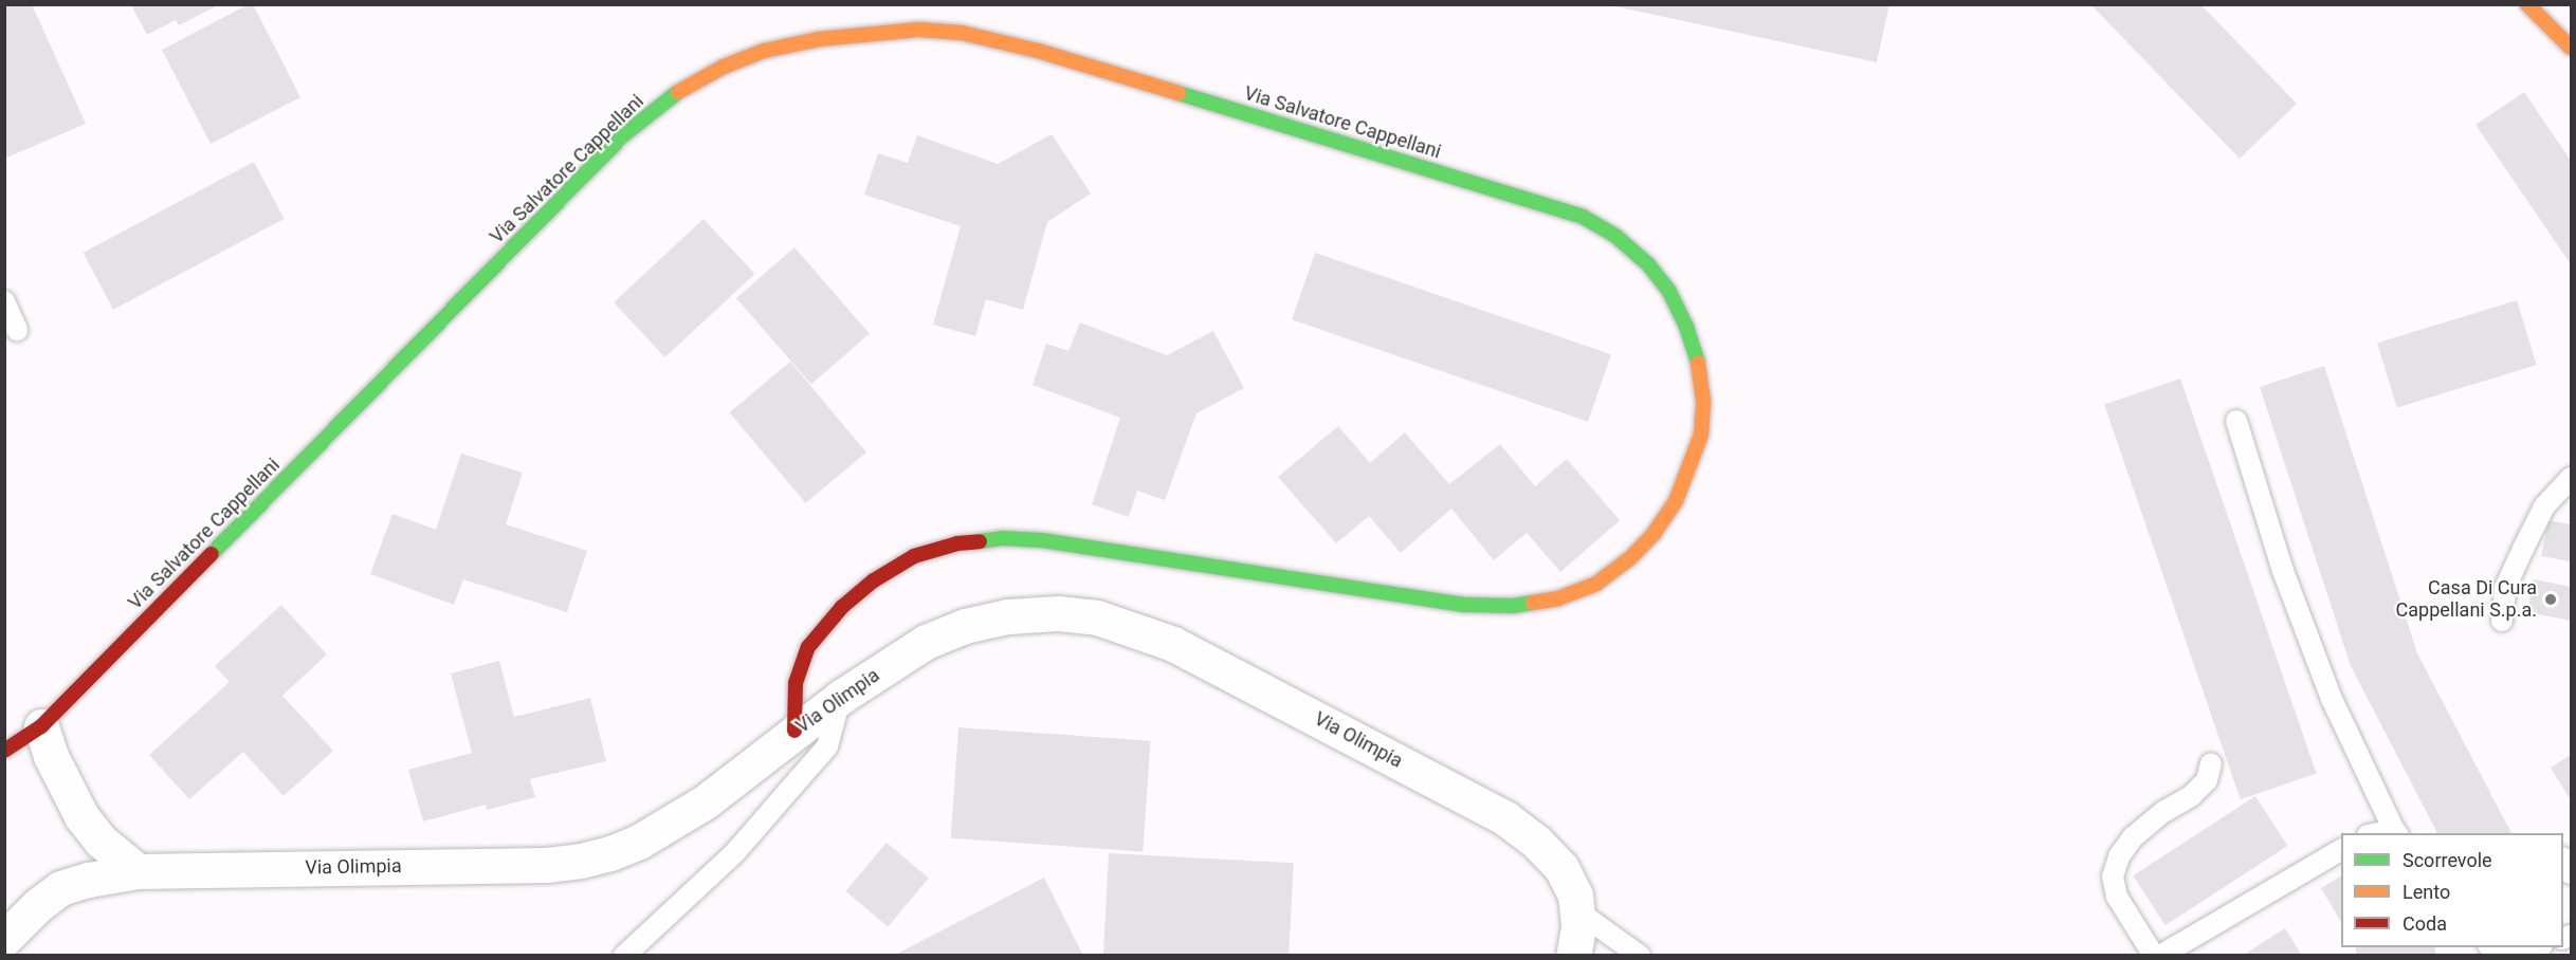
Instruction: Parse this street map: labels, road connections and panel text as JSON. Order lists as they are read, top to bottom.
{
  "streets": {
    "street": ["Via Salvatore Cappellani", "Via Olimpia"]
  },
  "crossings": [
    ["Via Salvatore Cappellani", "Via Olimpia"]
  ],
  "places": ["Casa Di Cura Cappellani S.p.a."],
  "legend": ["Scorrevole", "Lento", "Coda"]
}
